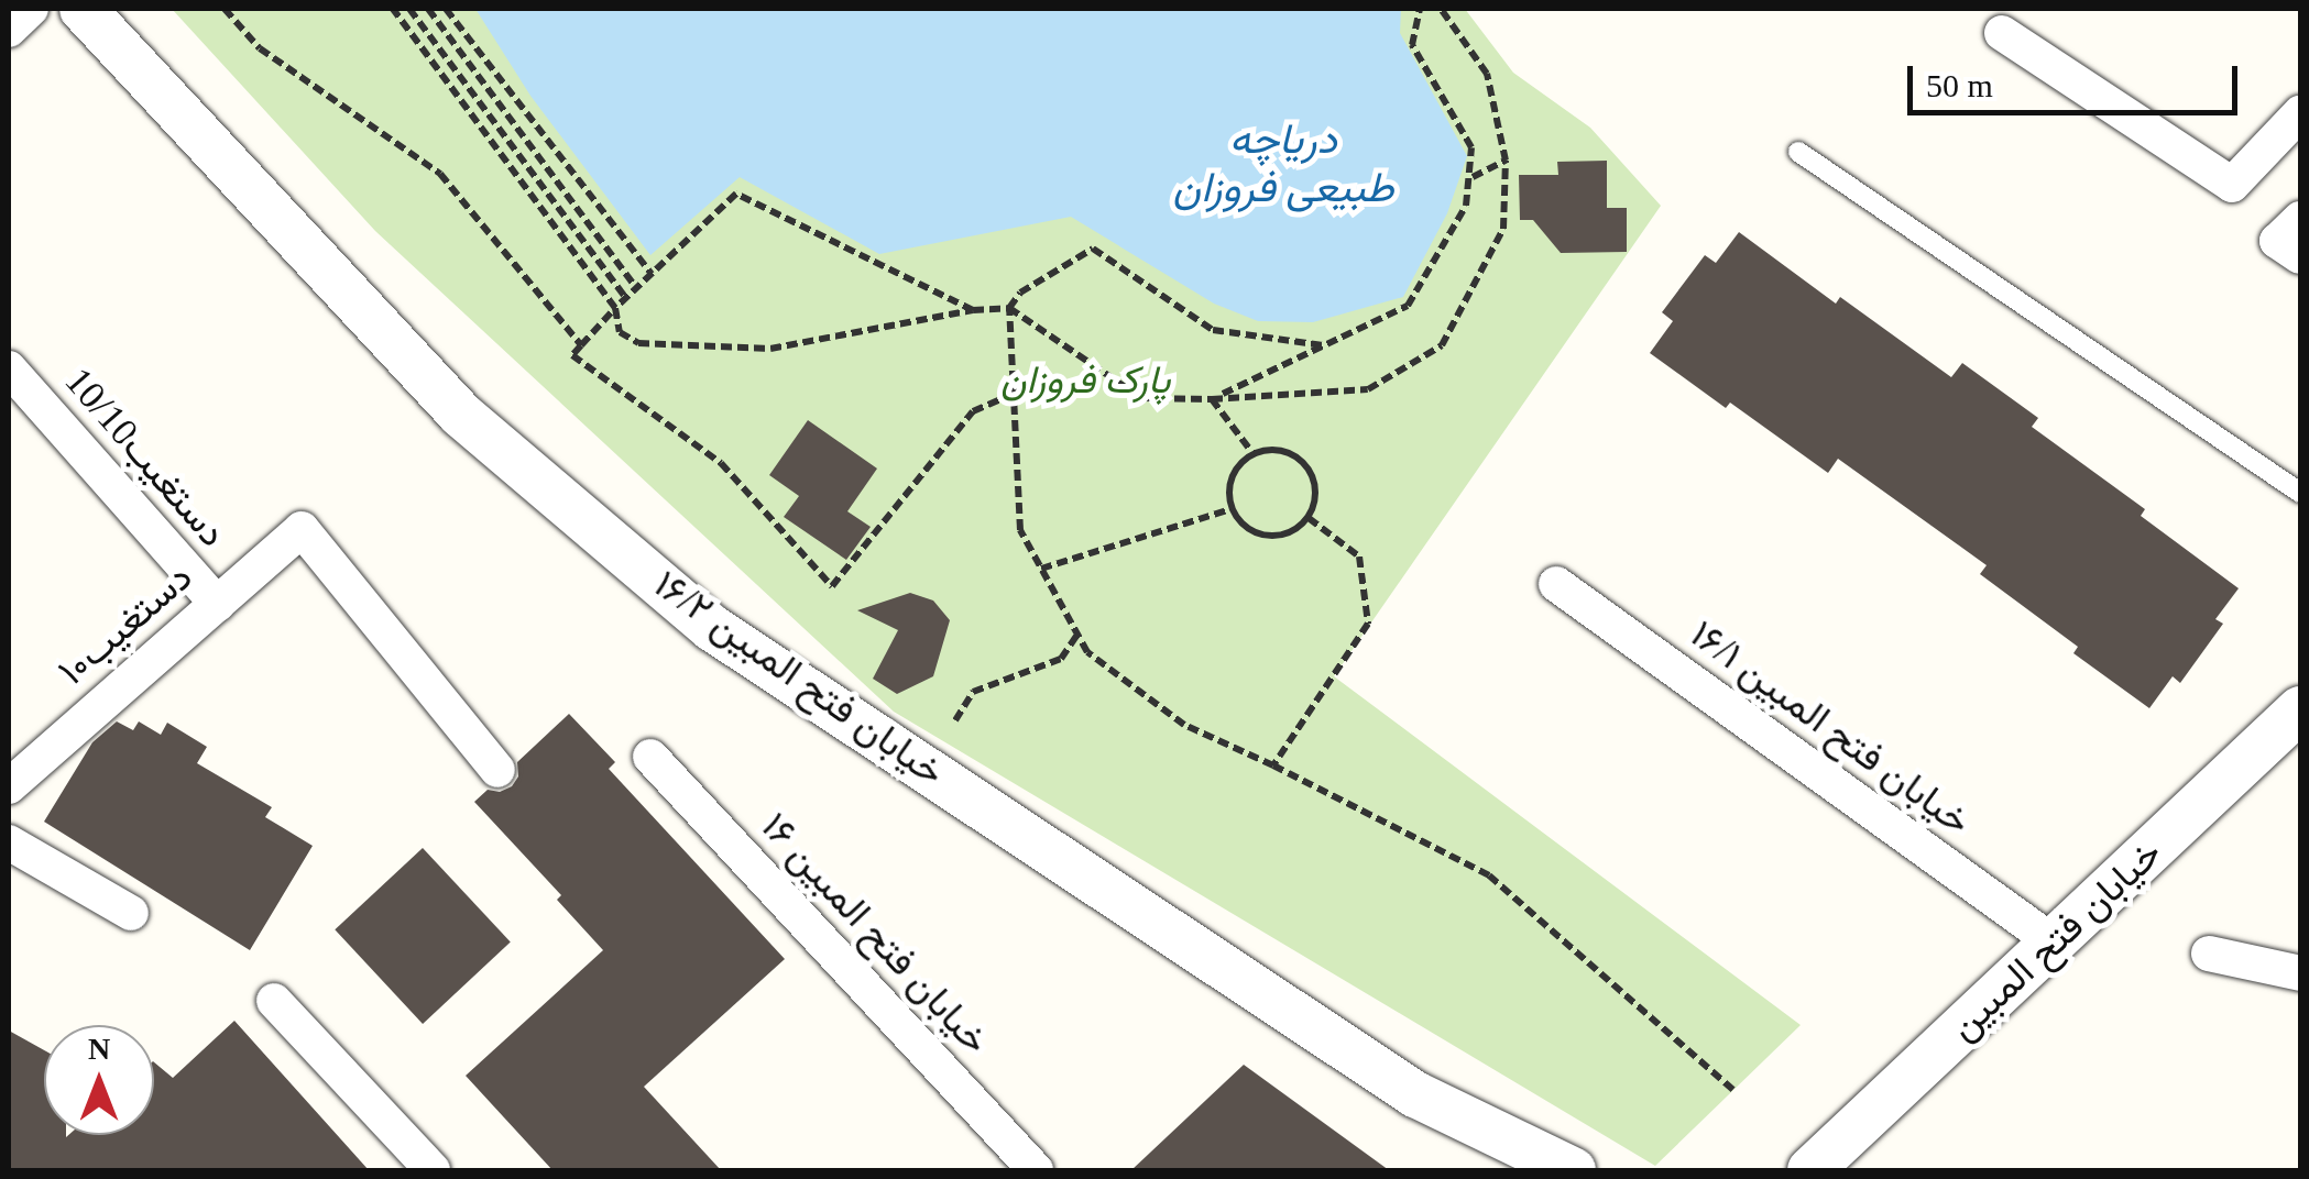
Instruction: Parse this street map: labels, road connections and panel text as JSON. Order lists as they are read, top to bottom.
{
  "streets": {
    "street": [
      "10/10دستغیب",
      "دستغیب۱۰",
      "خیابان فتح المبین ۱۶/۲",
      "خیابان فتح المبین ۱۶/۱",
      "خیابان فتح المبین ۱۶",
      "خیابان فتح المبین"
    ]
  },
  "crossings": [
    ["10/10دستغیب", "دستغیب۱۰"],
    ["خیابان فتح المبین ۱۶/۱", "خیابان فتح المبین"]
  ],
  "water": ["دریاچه طبیعی فروزان"],
  "parks": ["پارک فروزان"],
  "scale_bar": "50 m",
  "north": "top"
}
